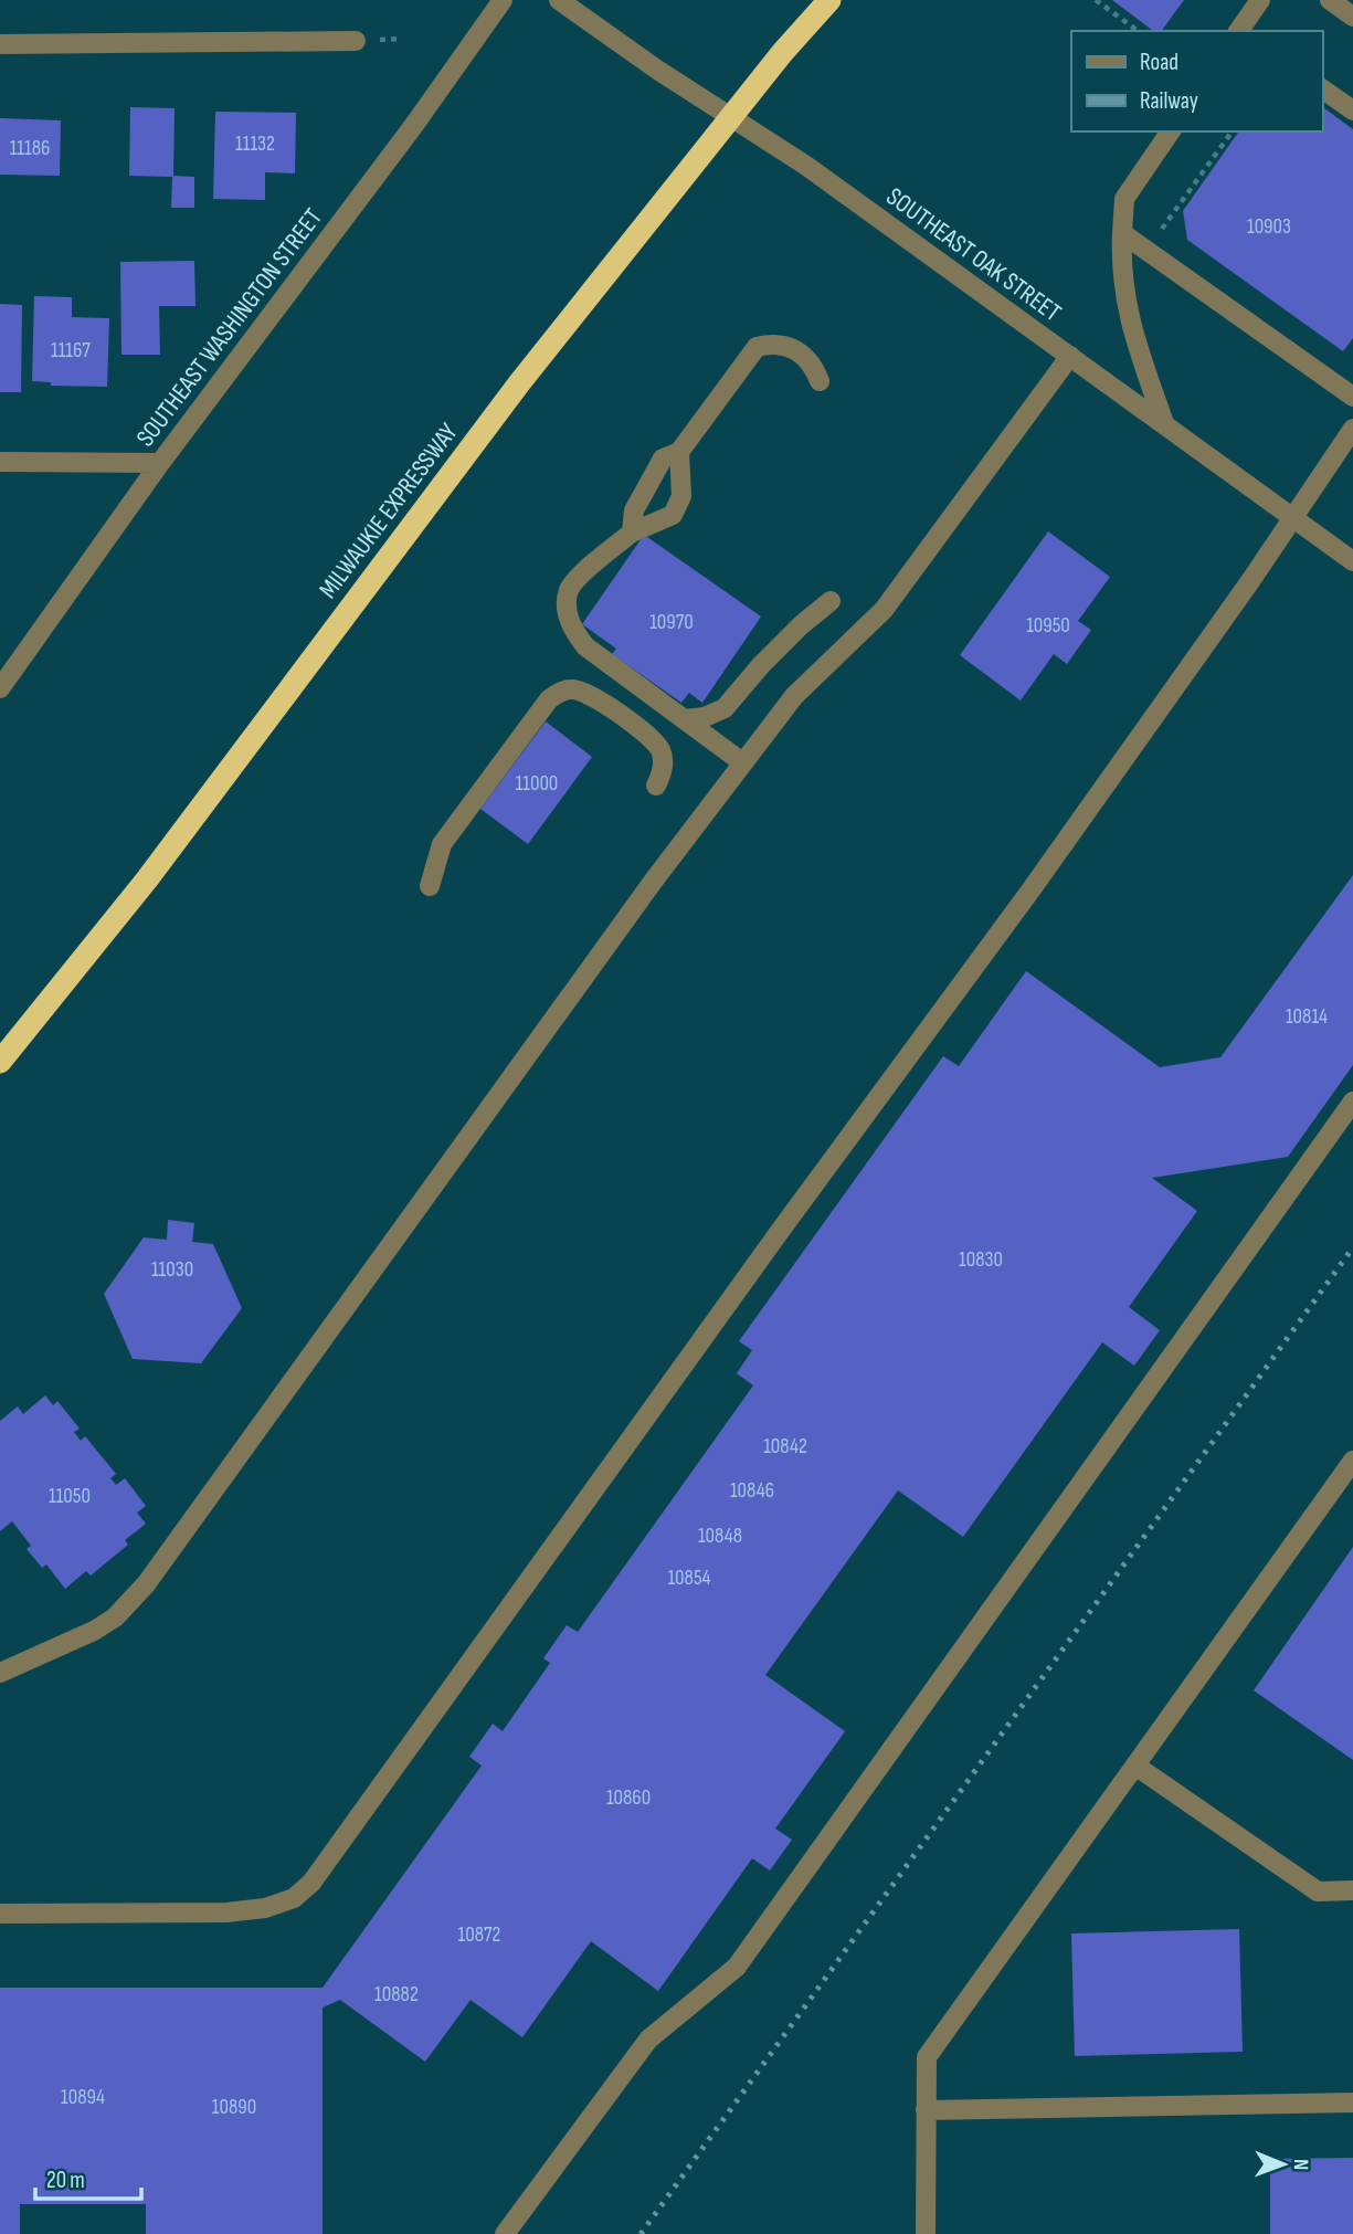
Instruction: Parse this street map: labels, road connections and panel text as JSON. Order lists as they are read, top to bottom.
{
  "streets": {
    "highway": ["MILWAUKIE EXPRESSWAY"],
    "street": ["SOUTHEAST OAK STREET", "SOUTHEAST WASHINGTON STREET"]
  },
  "crossings": [
    ["SOUTHEAST OAK STREET", "MILWAUKIE EXPRESSWAY"]
  ],
  "house_numbers": [
    "11132",
    "11186",
    "10903",
    "11167",
    "10970",
    "10950",
    "11000",
    "10814",
    "10830",
    "11030",
    "10842",
    "10846",
    "11050",
    "10848",
    "10854",
    "10860",
    "10872",
    "10882",
    "10894",
    "10890"
  ],
  "legend": ["Road", "Railway"],
  "scale_bar": "20 m",
  "north": "right"
}
